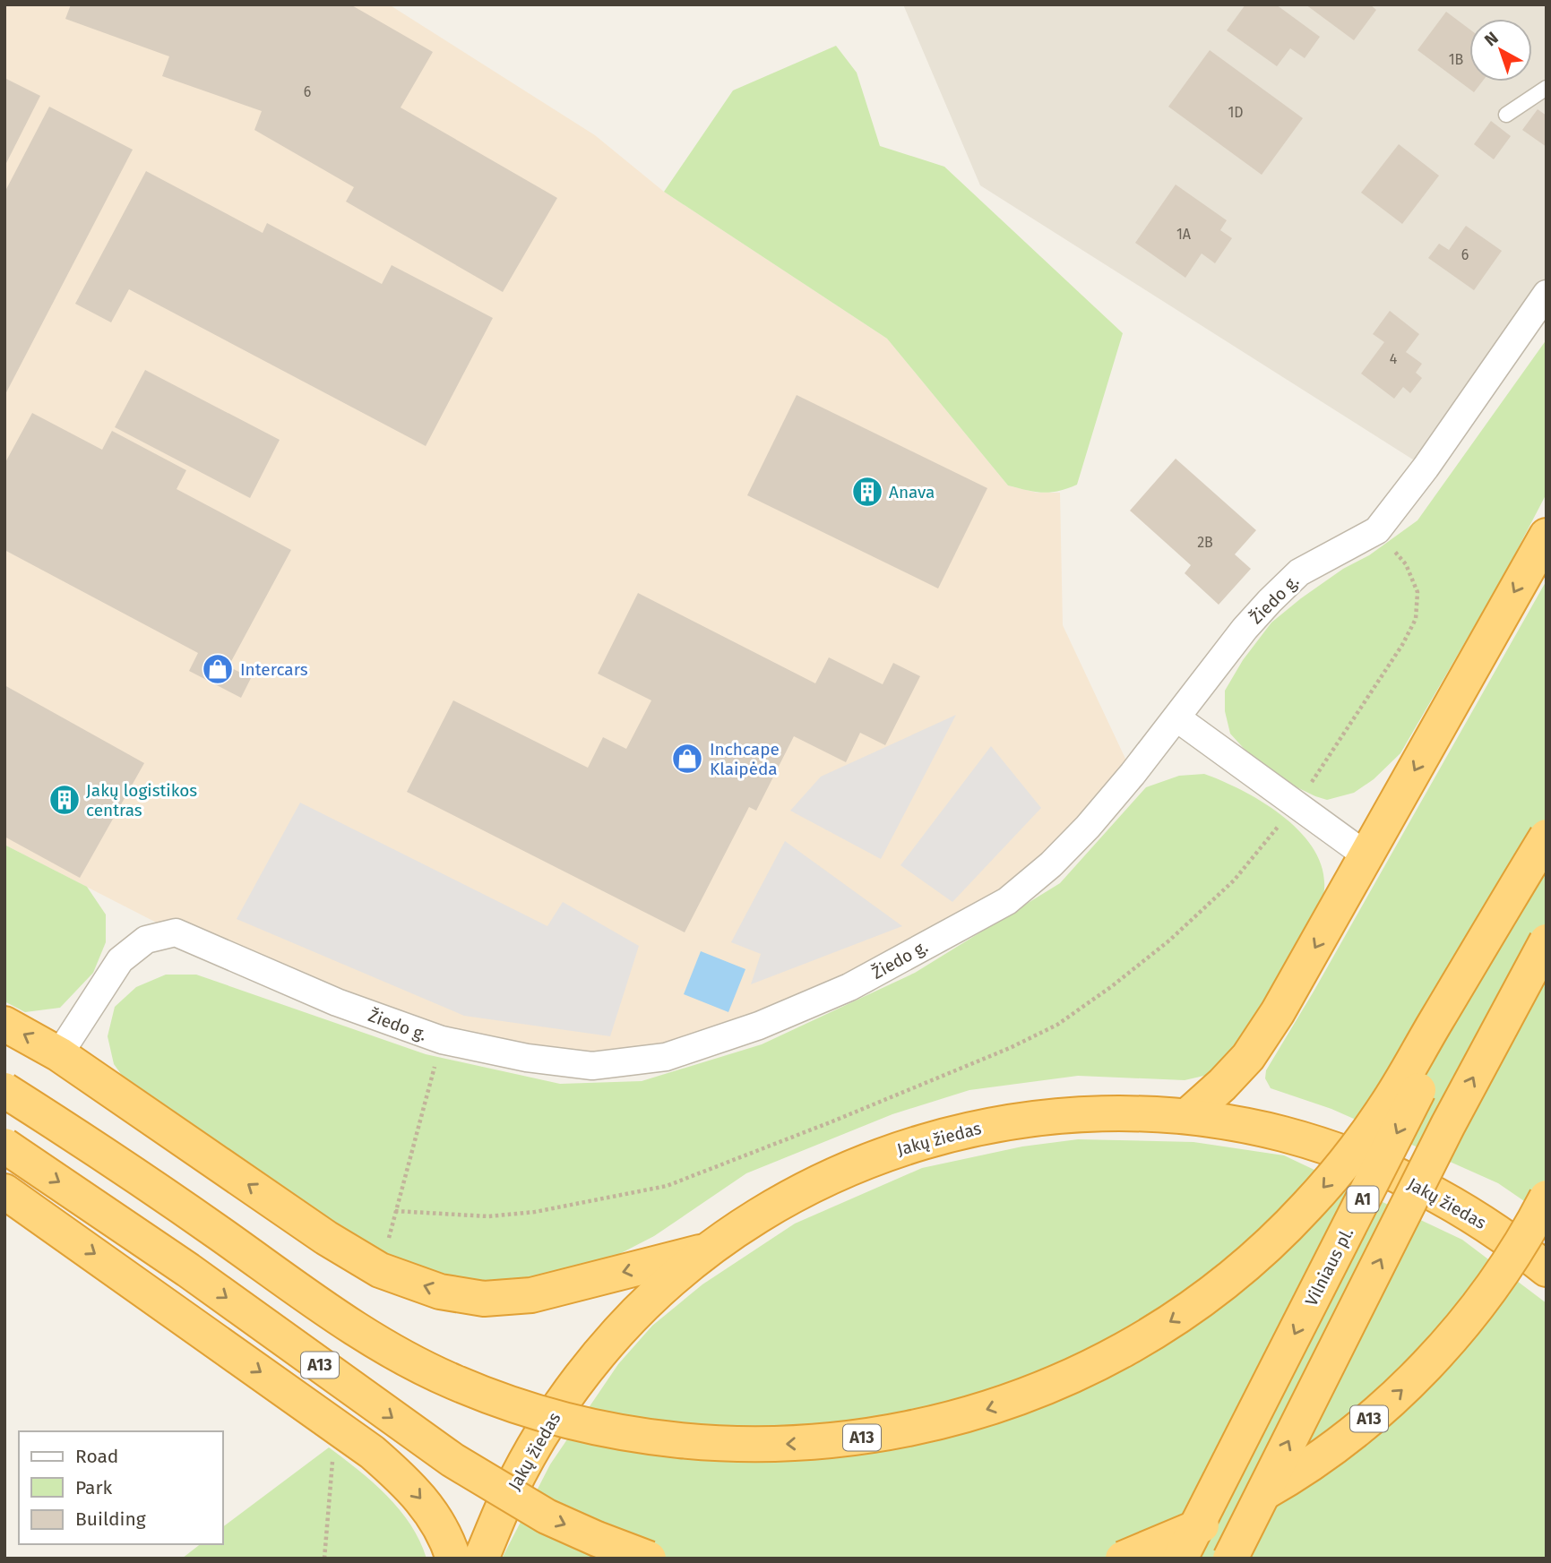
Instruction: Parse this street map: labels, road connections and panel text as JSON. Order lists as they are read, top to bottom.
{
  "streets": {
    "highway": [
      "Jakų žiedas",
      "A1",
      "Vilniaus pl.",
      "A13"
    ],
    "street": ["Žiedo g."]
  },
  "crossings": [
    ["Vilniaus pl.", "A13"]
  ],
  "places": {
    "building": ["Anava", "Jakų logistikos centras"],
    "shop": ["Intercars", "Inchcape Klaipėda"]
  },
  "house_numbers": [
    "1B",
    "6",
    "1D",
    "1A",
    "6",
    "4",
    "2B"
  ],
  "legend": ["Road", "Park", "Building"],
  "north": "top left"
}
